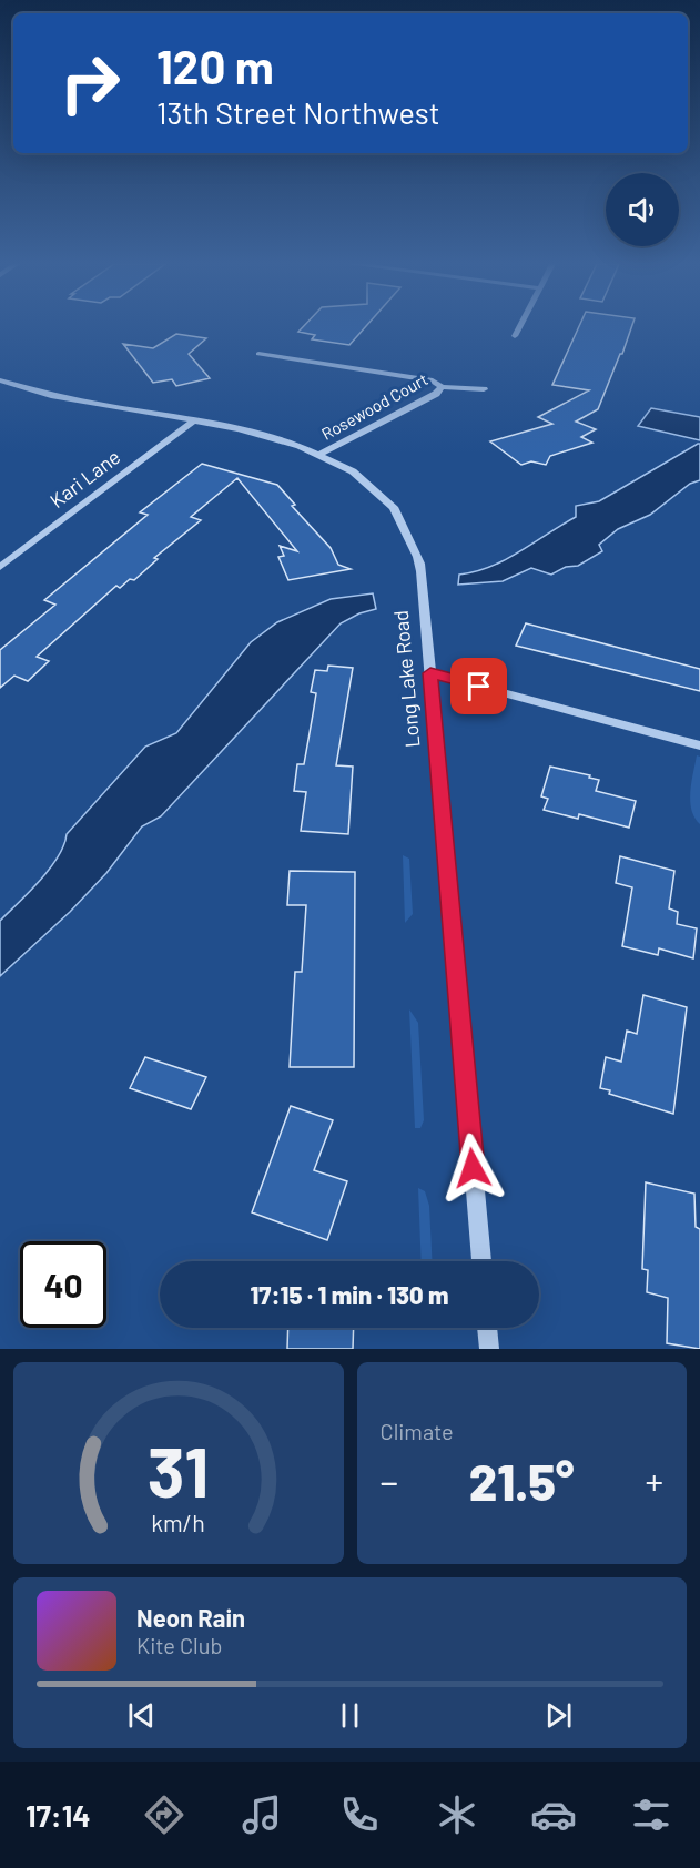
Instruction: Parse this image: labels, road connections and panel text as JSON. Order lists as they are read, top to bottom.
{
  "streets": {
    "street": ["Rosewood Court", "Kari Lane", "Long Lake Road"]
  },
  "crossings": [
    ["Rosewood Court", "Long Lake Road"],
    ["Kari Lane", "Long Lake Road"]
  ],
  "page": {
    "turn": ["120 m", "13th Street Northwest"],
    "limit": "40",
    "trip": "17:15 · 1 min · 130 m",
    "tile": "Climate",
    "heat": ["−", "21.5°", "+"],
    "song": ["Neon Rain", "Kite Club"],
    "tabs": "17:14",
    "gauge": ["31", "km/h"]
  }
}
